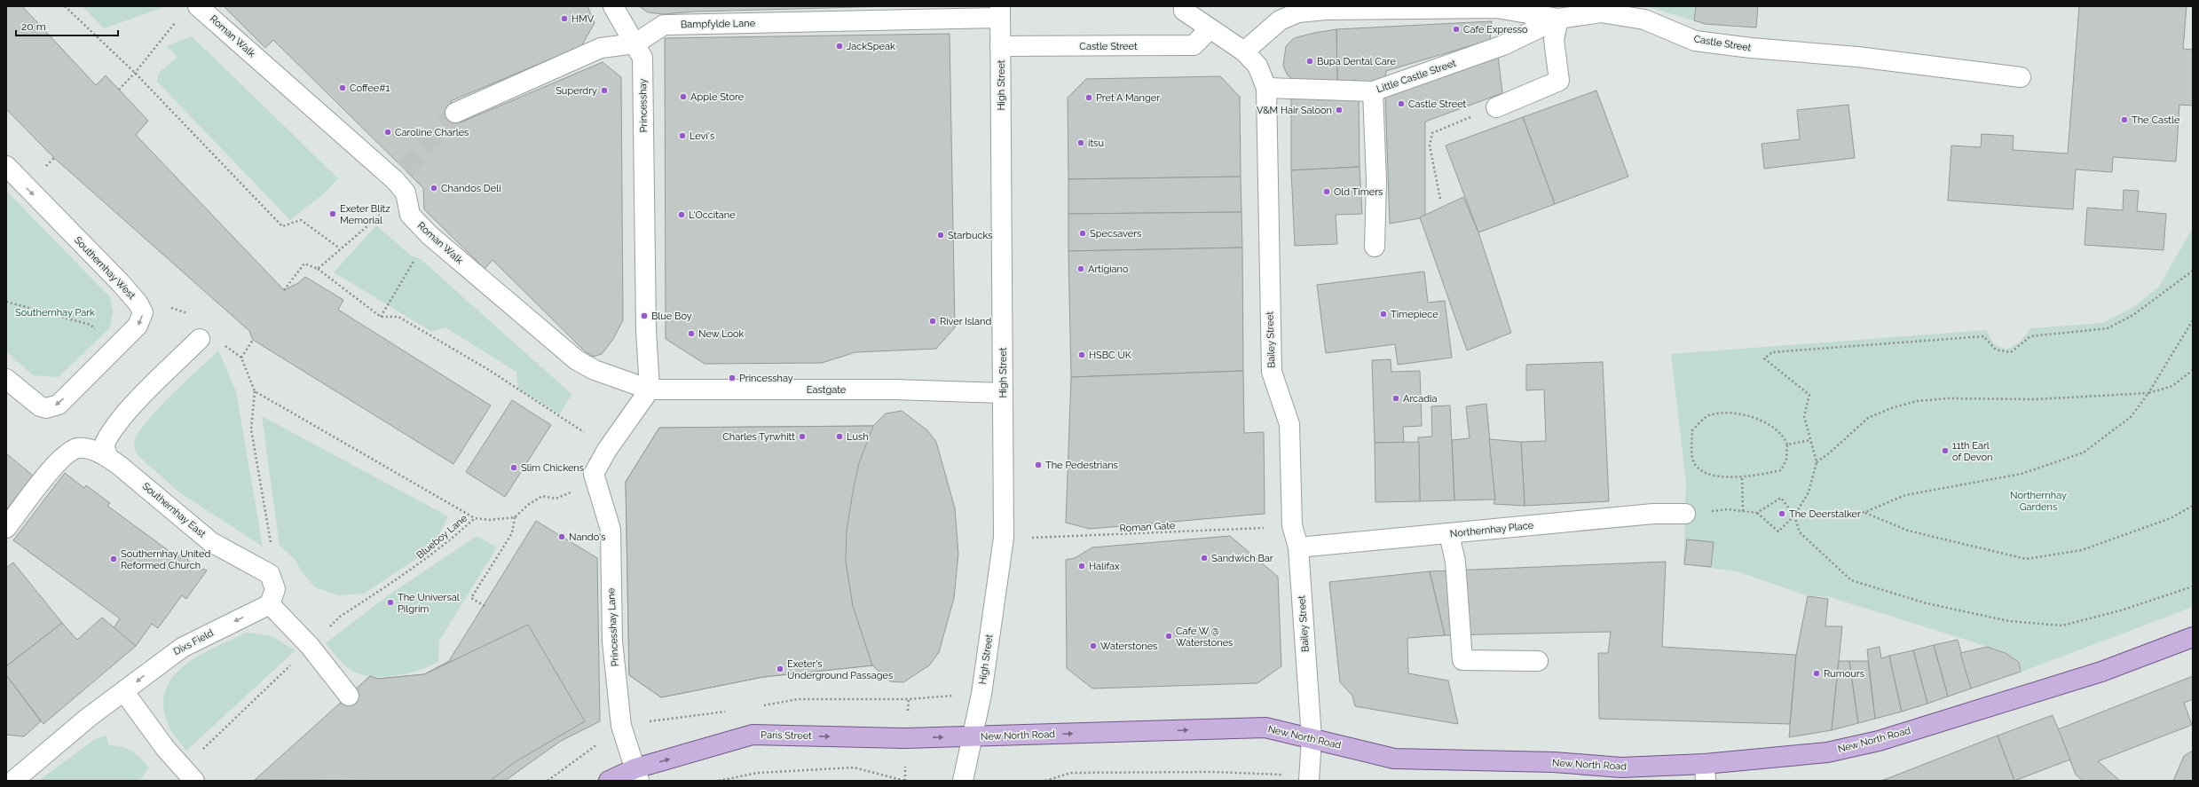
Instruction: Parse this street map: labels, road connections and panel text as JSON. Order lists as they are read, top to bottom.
{
  "streets": {
    "main road": ["Paris Street", "New North Road"],
    "street": [
      "Bampfylde Lane",
      "Roman Walk",
      "Castle Street",
      "Little Castle Street",
      "High Street",
      "Princesshay",
      "Southernhay West",
      "Bailey Street",
      "Eastgate",
      "Southernhay East",
      "Northernhay Place",
      "Princesshay Lane",
      "Dixs Field"
    ],
    "path": ["Roman Gate", "Blueboy Lane"]
  },
  "crossings": [
    ["Bampfylde Lane", "High Street"],
    ["Bampfylde Lane", "Princesshay"],
    ["Roman Walk", "Princesshay"],
    ["Roman Walk", "Eastgate"],
    ["Castle Street", "Little Castle Street"],
    ["Castle Street", "High Street"],
    ["Castle Street", "Bailey Street"],
    ["Little Castle Street", "Bailey Street"],
    ["High Street", "Eastgate"],
    ["High Street", "Roman Gate"],
    ["High Street", "Paris Street"],
    ["High Street", "New North Road"],
    ["Princesshay", "Eastgate"],
    ["Bailey Street", "Roman Gate"],
    ["Bailey Street", "Northernhay Place"],
    ["Bailey Street", "New North Road"],
    ["Princesshay Lane", "Paris Street"],
    ["Paris Street", "New North Road"]
  ],
  "one_way": ["Dixs Field", "Paris Street"],
  "parks": ["Southernhay Park", "Northernhay Gardens"],
  "places": [
    "HMV",
    "Cafe Expresso",
    "JackSpeak",
    "Bupa Dental Care",
    "Coffee#1",
    "Superdry",
    "Apple Store",
    "Pret A Manger",
    "Castle Street",
    "V&M Hair Saloon",
    "The Castle",
    "Caroline Charles",
    "Levi's",
    "itsu",
    "Chandos Deli",
    "Old Timers",
    "Exeter Blitz Memorial",
    "L'Occitane",
    "Specsavers",
    "Starbucks",
    "Artigiano",
    "Timepiece",
    "Blue Boy",
    "River Island",
    "New Look",
    "HSBC UK",
    "Princesshay",
    "Arcadia",
    "Charles Tyrwhitt",
    "Lush",
    "11th Earl of Devon",
    "The Pedestrians",
    "Slim Chickens",
    "The Deerstalker",
    "Nando's",
    "Sandwich Bar",
    "Southernhay United Reformed Church",
    "Halifax",
    "The Universal Pilgrim",
    "Cafe W @ Waterstones",
    "Waterstones",
    "Exeter's Underground Passages",
    "Rumours"
  ],
  "scale_bar": "20 m"
}
